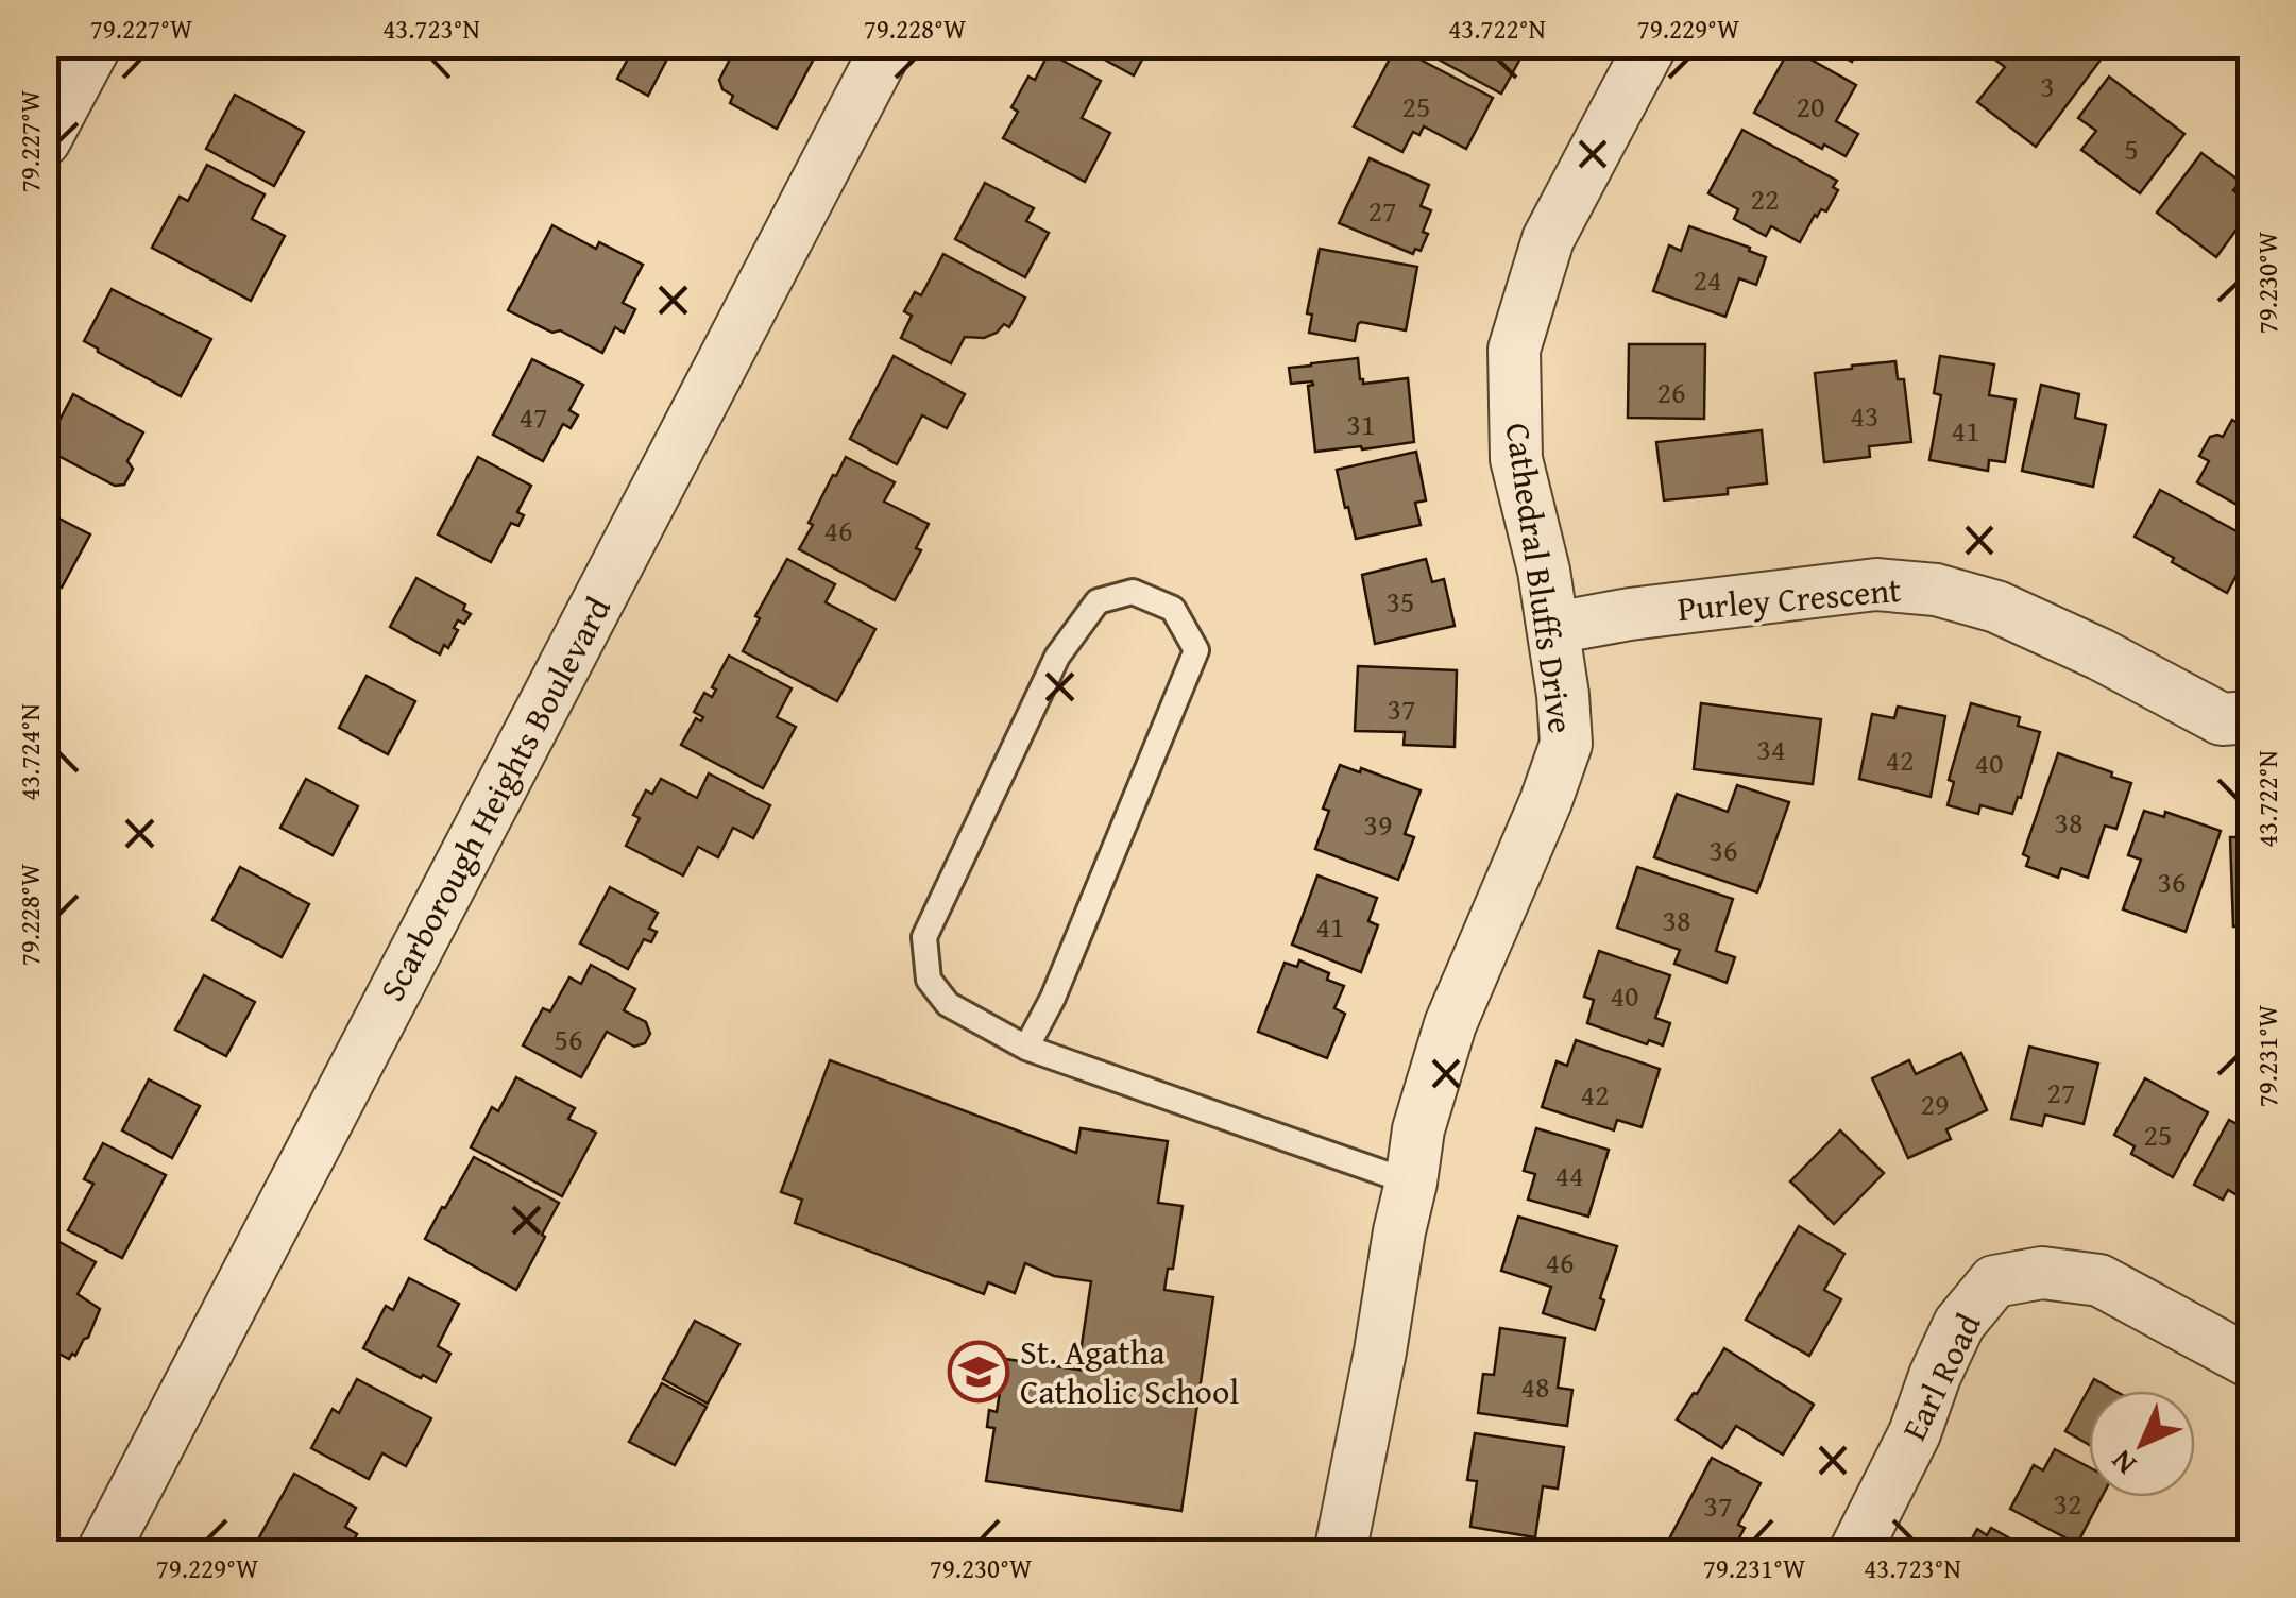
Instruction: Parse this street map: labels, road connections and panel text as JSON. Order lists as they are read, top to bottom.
{
  "streets": {
    "street": [
      "Cathedral Bluffs Drive",
      "Purley Crescent",
      "Scarborough Heights Boulevard",
      "Earl Road"
    ]
  },
  "crossings": [
    ["Cathedral Bluffs Drive", "Purley Crescent"]
  ],
  "places": {
    "school or university": ["St. Agatha Catholic School"]
  },
  "house_numbers": [
    "3",
    "25",
    "20",
    "5",
    "22",
    "27",
    "24",
    "26",
    "43",
    "47",
    "31",
    "41",
    "46",
    "35",
    "37",
    "34",
    "42",
    "40",
    "38",
    "39",
    "36",
    "36",
    "38",
    "41",
    "40",
    "56",
    "27",
    "42",
    "29",
    "25",
    "44",
    "46",
    "48",
    "32",
    "37"
  ],
  "north": "bottom left",
  "coordinates": [
    "79.227°W",
    "43.723°N",
    "79.228°W",
    "43.722°N",
    "79.229°W",
    "79.230°W",
    "43.724°N",
    "79.231°W"
  ]
}
